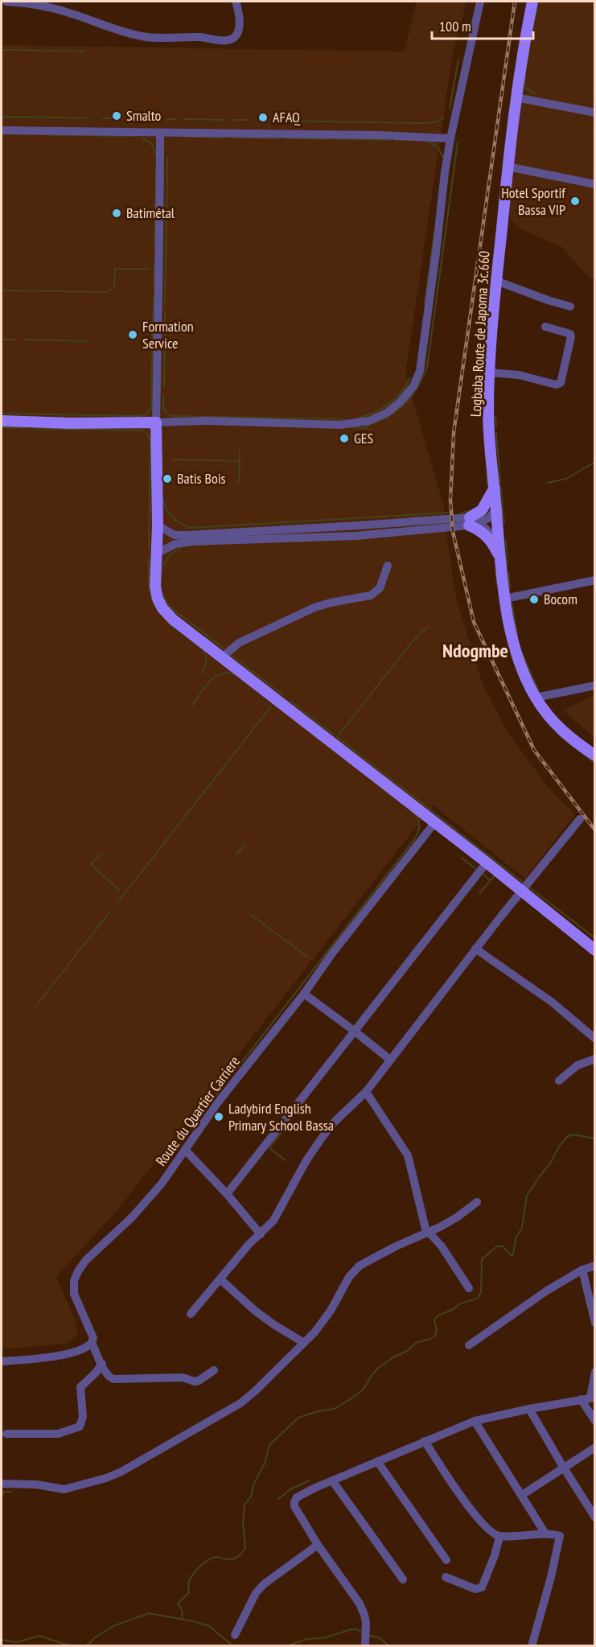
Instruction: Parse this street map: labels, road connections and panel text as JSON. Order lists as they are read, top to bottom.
{
  "streets": {
    "main road": ["Logbaba Route de Japoma 3c.660"],
    "street": ["Route du Quartier Carriere"]
  },
  "districts": ["Ndogmbe"],
  "places": [
    "Smalto",
    "AFAQ",
    "Hotel Sportif Bassa VIP",
    "Batimétal",
    "Formation Service",
    "GES",
    "Batis Bois",
    "Bocom",
    "Ladybird English Primary School Bassa"
  ],
  "scale_bar": "100 m"
}
